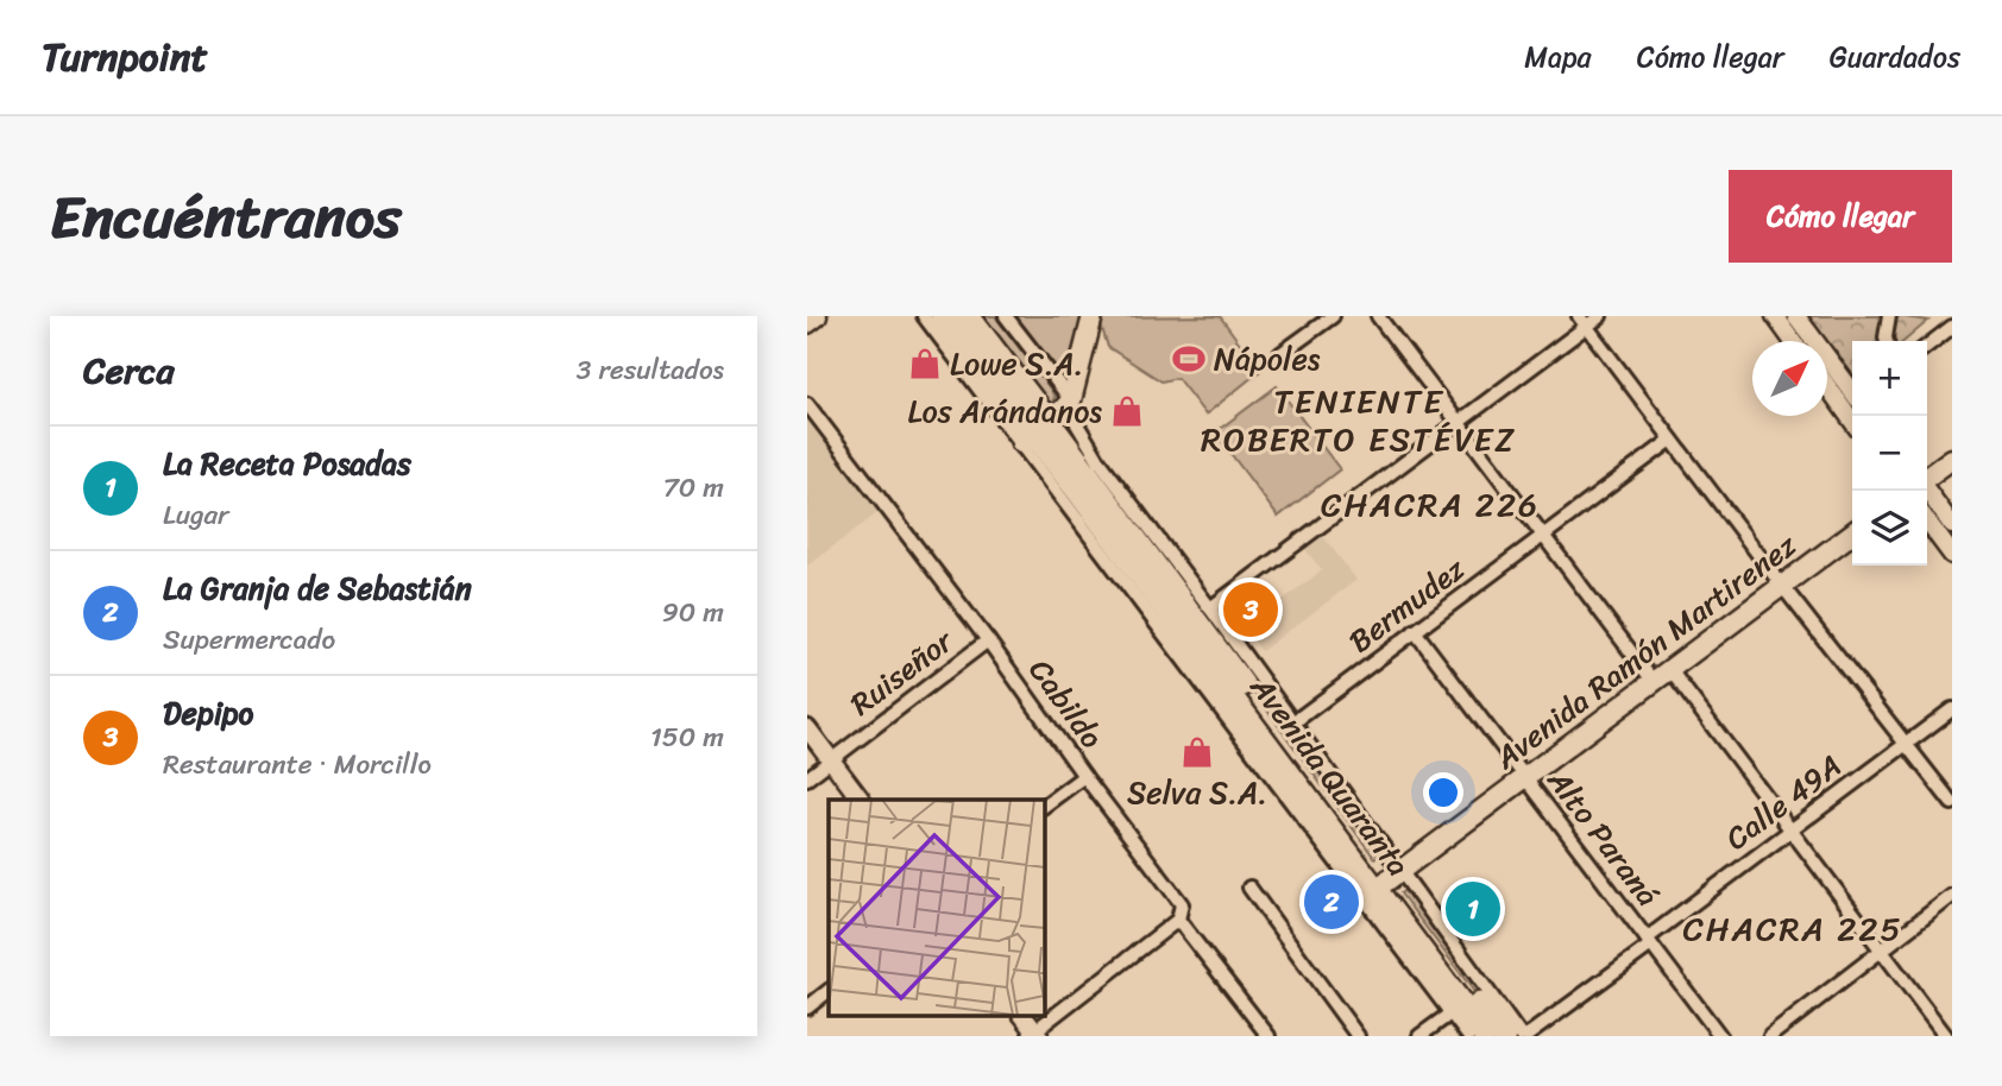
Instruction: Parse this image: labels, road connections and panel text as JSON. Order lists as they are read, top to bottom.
{
  "streets": {
    "highway": ["Avenida Quaranta"],
    "main road": ["Avenida Ramón Martirenez"],
    "street": [
      "Bermudez",
      "Ruiseñor",
      "Cabildo",
      "Calle 49A",
      "Alto Paraná"
    ]
  },
  "crossings": [
    ["Bermudez", "Alto Paraná"],
    ["Avenida Ramón Martirenez", "Avenida Quaranta"],
    ["Avenida Ramón Martirenez", "Alto Paraná"],
    ["Ruiseñor", "Cabildo"],
    ["Calle 49A", "Alto Paraná"]
  ],
  "districts": ["TENIENTE ROBERTO ESTÉVEZ", "CHACRA 226", "CHACRA 225"],
  "places": {
    "sports": ["Nápoles"],
    "shop": ["Lowe S.A.", "Los Arándanos", "Selva S.A."]
  },
  "north": "top right",
  "page": {
    "header": "Turnpoint",
    "nav": ["Mapa", "Cómo llegar", "Guardados"],
    "title": "Encuéntranos",
    "buttons": "Cómo llegar",
    "heading": ["Cerca", "3 resultados"],
    "map_buttons": ["+", "−"],
    "list": [
      {
        "mark": "1",
        "name": "La Receta Posadas",
        "note": "Lugar",
        "value": "70 m"
      },
      {
        "mark": "2",
        "name": "La Granja de Sebastián",
        "note": "Supermercado",
        "value": "90 m"
      },
      {
        "mark": "3",
        "name": "Depipo",
        "note": "Restaurante · Morcillo",
        "value": "150 m"
      }
    ],
    "pins": ["3", "2", "1"]
  }
}
